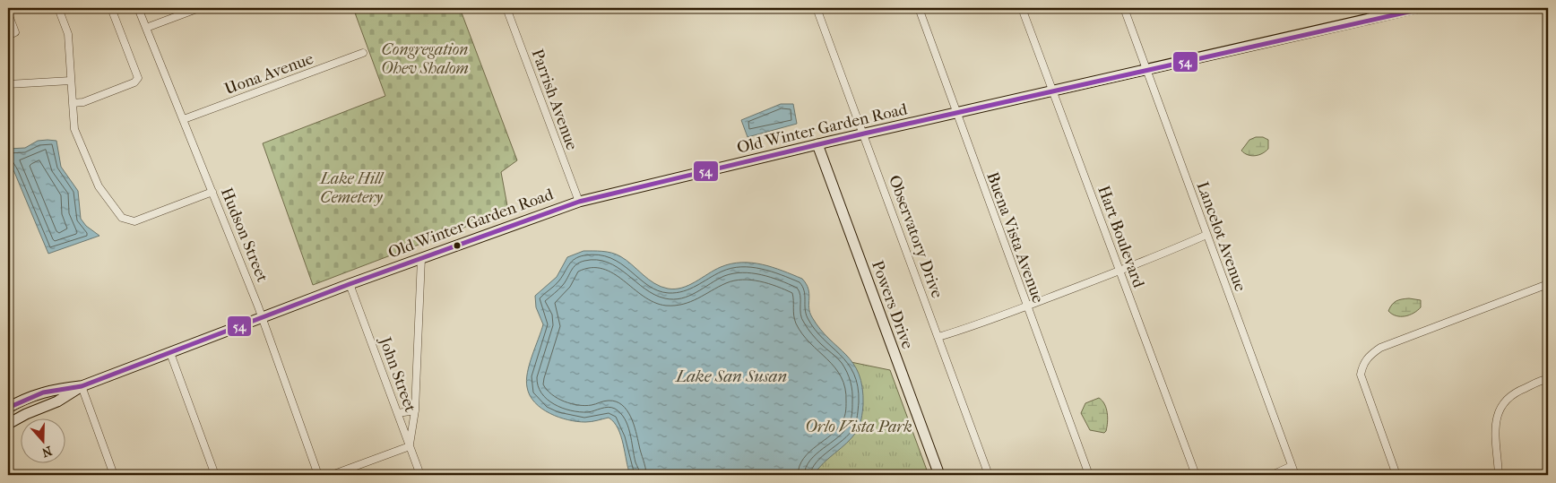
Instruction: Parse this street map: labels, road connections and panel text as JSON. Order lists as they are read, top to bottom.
{
  "streets": {
    "main road": ["Old Winter Garden Road", "Powers Drive"],
    "street": [
      "Uona Avenue",
      "Parrish Avenue",
      "Hudson Street",
      "Observatory Drive",
      "Hart Boulevard",
      "Lancelot Avenue",
      "Buena Vista Avenue",
      "John Street"
    ]
  },
  "crossings": [
    ["Uona Avenue", "Hudson Street"],
    ["Parrish Avenue", "Old Winter Garden Road"],
    ["Old Winter Garden Road", "Hudson Street"],
    ["Old Winter Garden Road", "Observatory Drive"],
    ["Old Winter Garden Road", "Hart Boulevard"],
    ["Old Winter Garden Road", "Lancelot Avenue"],
    ["Old Winter Garden Road", "Buena Vista Avenue"],
    ["Old Winter Garden Road", "Powers Drive"],
    ["Old Winter Garden Road", "John Street"]
  ],
  "water": ["Lake San Susan"],
  "parks": ["Congregation Ohev Shalom", "Lake Hill Cemetery", "Orlo Vista Park"],
  "lines": ["transit line 54"],
  "north": "bottom"
}
